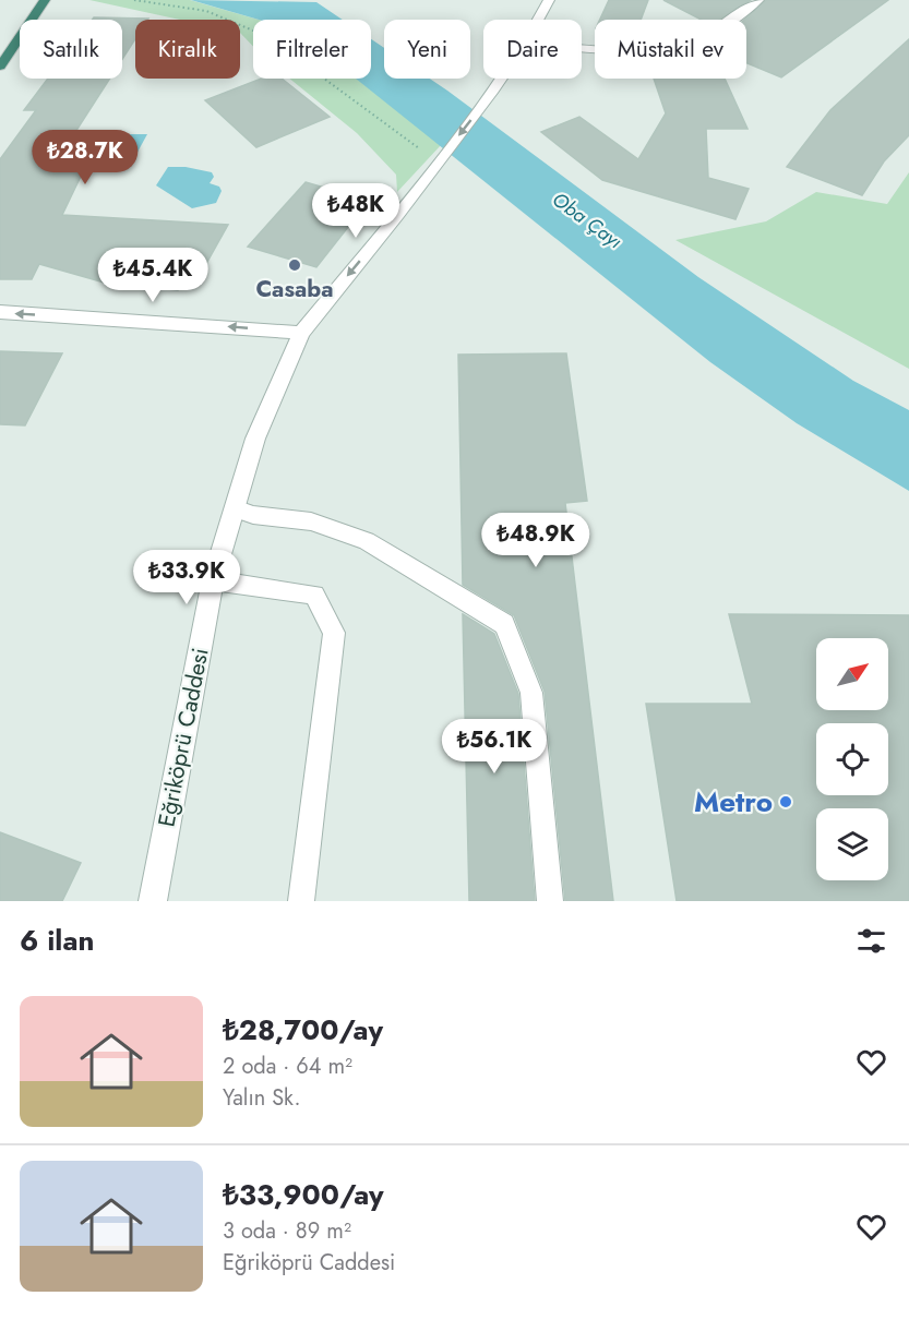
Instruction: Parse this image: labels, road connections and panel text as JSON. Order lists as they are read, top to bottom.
{
  "streets": {
    "street": ["Eğriköprü Caddesi"]
  },
  "one_way": ["Eğriköprü Caddesi"],
  "water": ["Oba Çayı"],
  "places": ["Casaba", "Metro"],
  "north": "top right",
  "page": {
    "chip": [
      "Satılık",
      "Kiralık",
      "Filtreler",
      "Yeni",
      "Daire",
      "Müstakil ev"
    ],
    "price": [
      "₺28.7K",
      "₺48K",
      "₺45.4K",
      "₺48.9K",
      "₺33.9K",
      "₺56.1K"
    ],
    "heading": "6 ilan",
    "list": [
      {
        "name": "₺28,700/ay",
        "note": "2 oda · 64 m² · Yalın Sk."
      },
      {
        "name": "₺33,900/ay",
        "note": "3 oda · 89 m² · Eğriköprü Caddesi"
      }
    ]
  }
}
